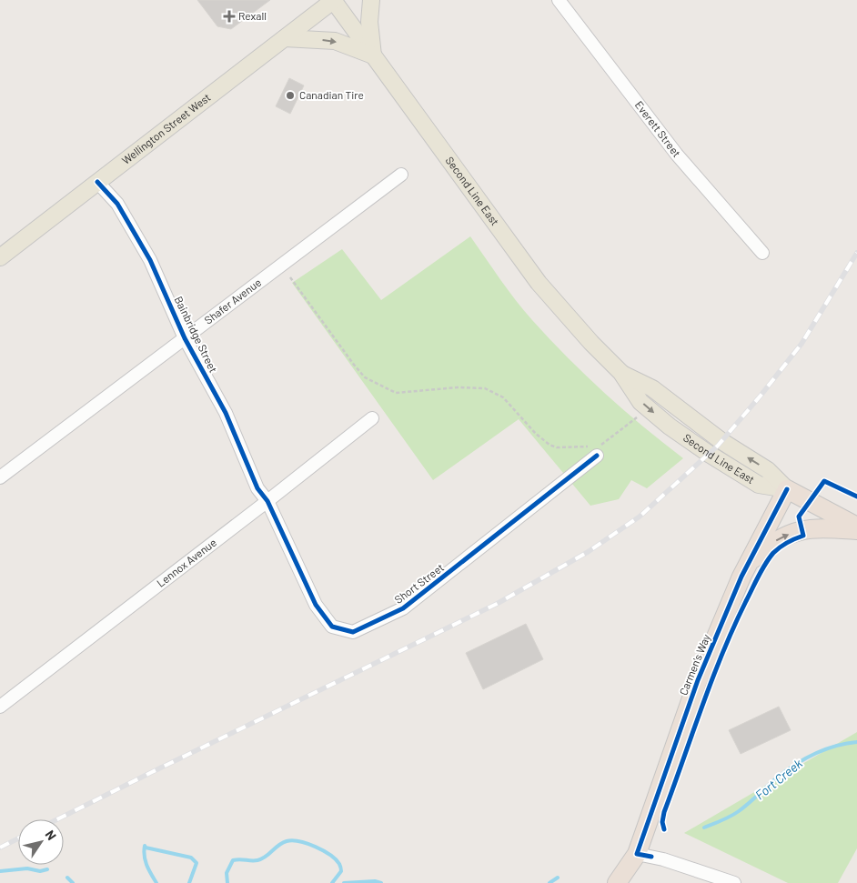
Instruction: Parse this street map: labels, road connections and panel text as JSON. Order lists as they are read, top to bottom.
{
  "streets": {
    "highway": ["Second Line East", "Carmen's Way"],
    "main road": ["Wellington Street West"],
    "street": [
      "Everett Street",
      "Shafer Avenue",
      "Bainbridge Street",
      "Lennox Avenue",
      "Short Street"
    ]
  },
  "crossings": [
    ["Wellington Street West", "Second Line East"],
    ["Wellington Street West", "Bainbridge Street"],
    ["Second Line East", "Carmen's Way"],
    ["Shafer Avenue", "Bainbridge Street"],
    ["Bainbridge Street", "Lennox Avenue"],
    ["Bainbridge Street", "Short Street"],
    ["Lennox Avenue", "Short Street"]
  ],
  "water": ["Fort Creek"],
  "places": {
    "health": ["Rexall"],
    "other": ["Canadian Tire"]
  },
  "north": "top right"
}
